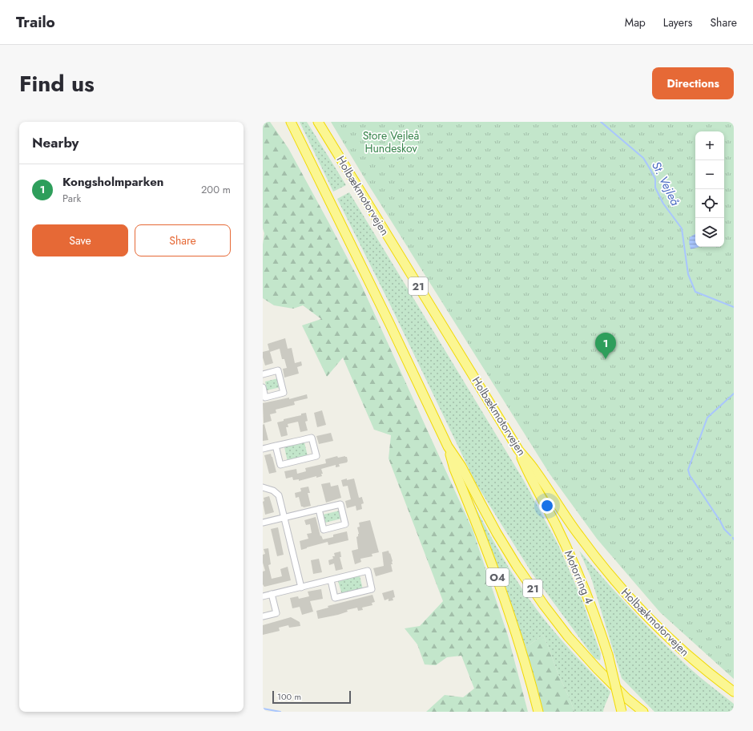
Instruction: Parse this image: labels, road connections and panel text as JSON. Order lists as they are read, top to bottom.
{
  "streets": {
    "highway": [
      "Holbækmotorvejen",
      "21",
      "O4",
      "Motorring 4"
    ]
  },
  "crossings": [
    ["Holbækmotorvejen", "Motorring 4"],
    ["21", "O4"]
  ],
  "water": ["St. Vejleå"],
  "parks": ["Store Vejleå Hundeskov"],
  "scale_bar": "100 m",
  "page": {
    "header": "Trailo",
    "nav": ["Map", "Layers", "Share"],
    "title": "Find us",
    "buttons": [
      "Directions",
      ["Save", "Share"]
    ],
    "heading": "Nearby",
    "map_buttons": ["+", "−"],
    "list": [
      {
        "mark": "1",
        "name": "Kongsholmparken",
        "note": "Park",
        "value": "200 m"
      }
    ],
    "pins": "1",
    "scale": "100 m"
  }
}
